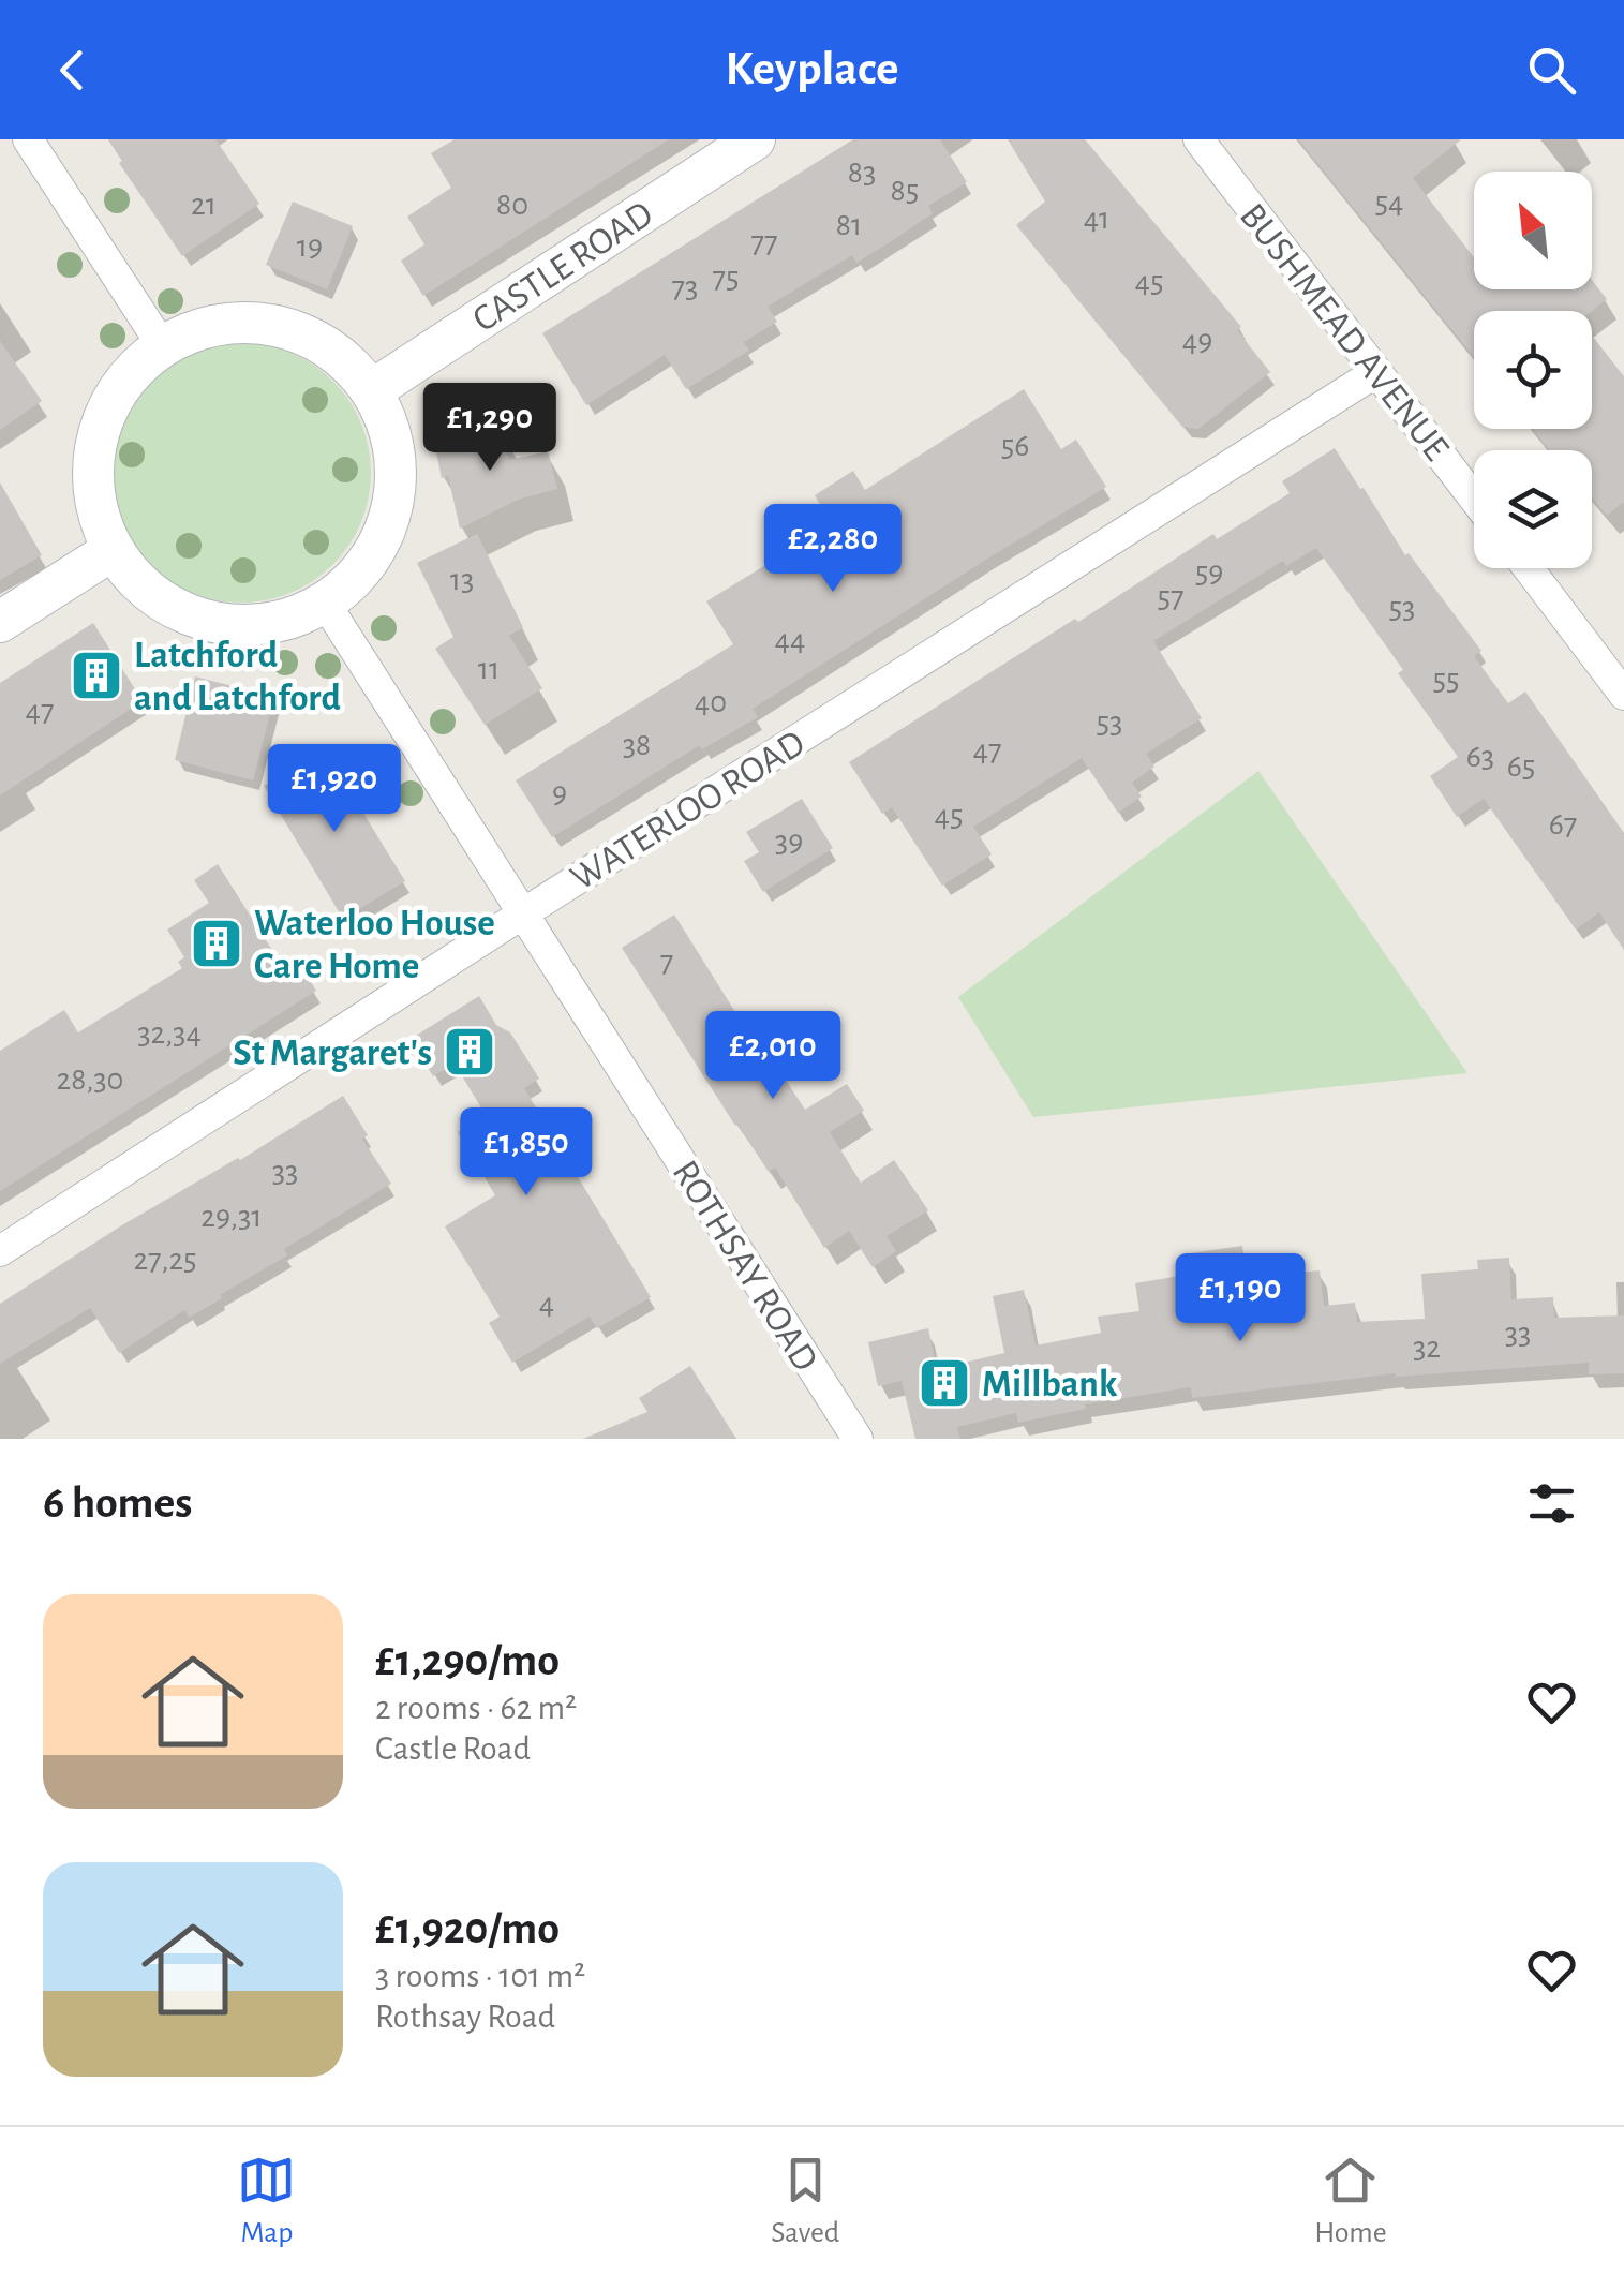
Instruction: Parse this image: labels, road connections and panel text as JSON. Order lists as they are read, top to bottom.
{
  "streets": {
    "street": [
      "CASTLE ROAD",
      "BUSHMEAD AVENUE",
      "WATERLOO ROAD",
      "ROTHSAY ROAD"
    ]
  },
  "crossings": [
    ["CASTLE ROAD", "ROTHSAY ROAD"],
    ["BUSHMEAD AVENUE", "WATERLOO ROAD"],
    ["WATERLOO ROAD", "ROTHSAY ROAD"]
  ],
  "places": {
    "building": [
      "Latchford and Latchford",
      "Waterloo House Care Home",
      "St Margaret's",
      "Millbank"
    ]
  },
  "house_numbers": [
    "83",
    "85",
    "54",
    "21",
    "80",
    "41",
    "81",
    "77",
    "19",
    "75",
    "45",
    "73",
    "49",
    "56",
    "59",
    "13",
    "57",
    "53",
    "44",
    "11",
    "55",
    "40",
    "47",
    "53",
    "38",
    "47",
    "63",
    "65",
    "9",
    "45",
    "67",
    "39",
    "7",
    "32,34",
    "28,30",
    "33",
    "29,31",
    "27,25",
    "4",
    "33",
    "32"
  ],
  "north": "top left",
  "page": {
    "header": "Keyplace",
    "price": [
      "£1,290",
      "£2,280",
      "£1,920",
      "£2,010",
      "£1,850",
      "£1,190"
    ],
    "heading": "6 homes",
    "list": [
      {
        "name": "£1,290/mo",
        "note": "2 rooms · 62 m² · Castle Road"
      },
      {
        "name": "£1,920/mo",
        "note": "3 rooms · 101 m² · Rothsay Road"
      }
    ],
    "tabs": ["Map", "Saved", "Home"]
  }
}
